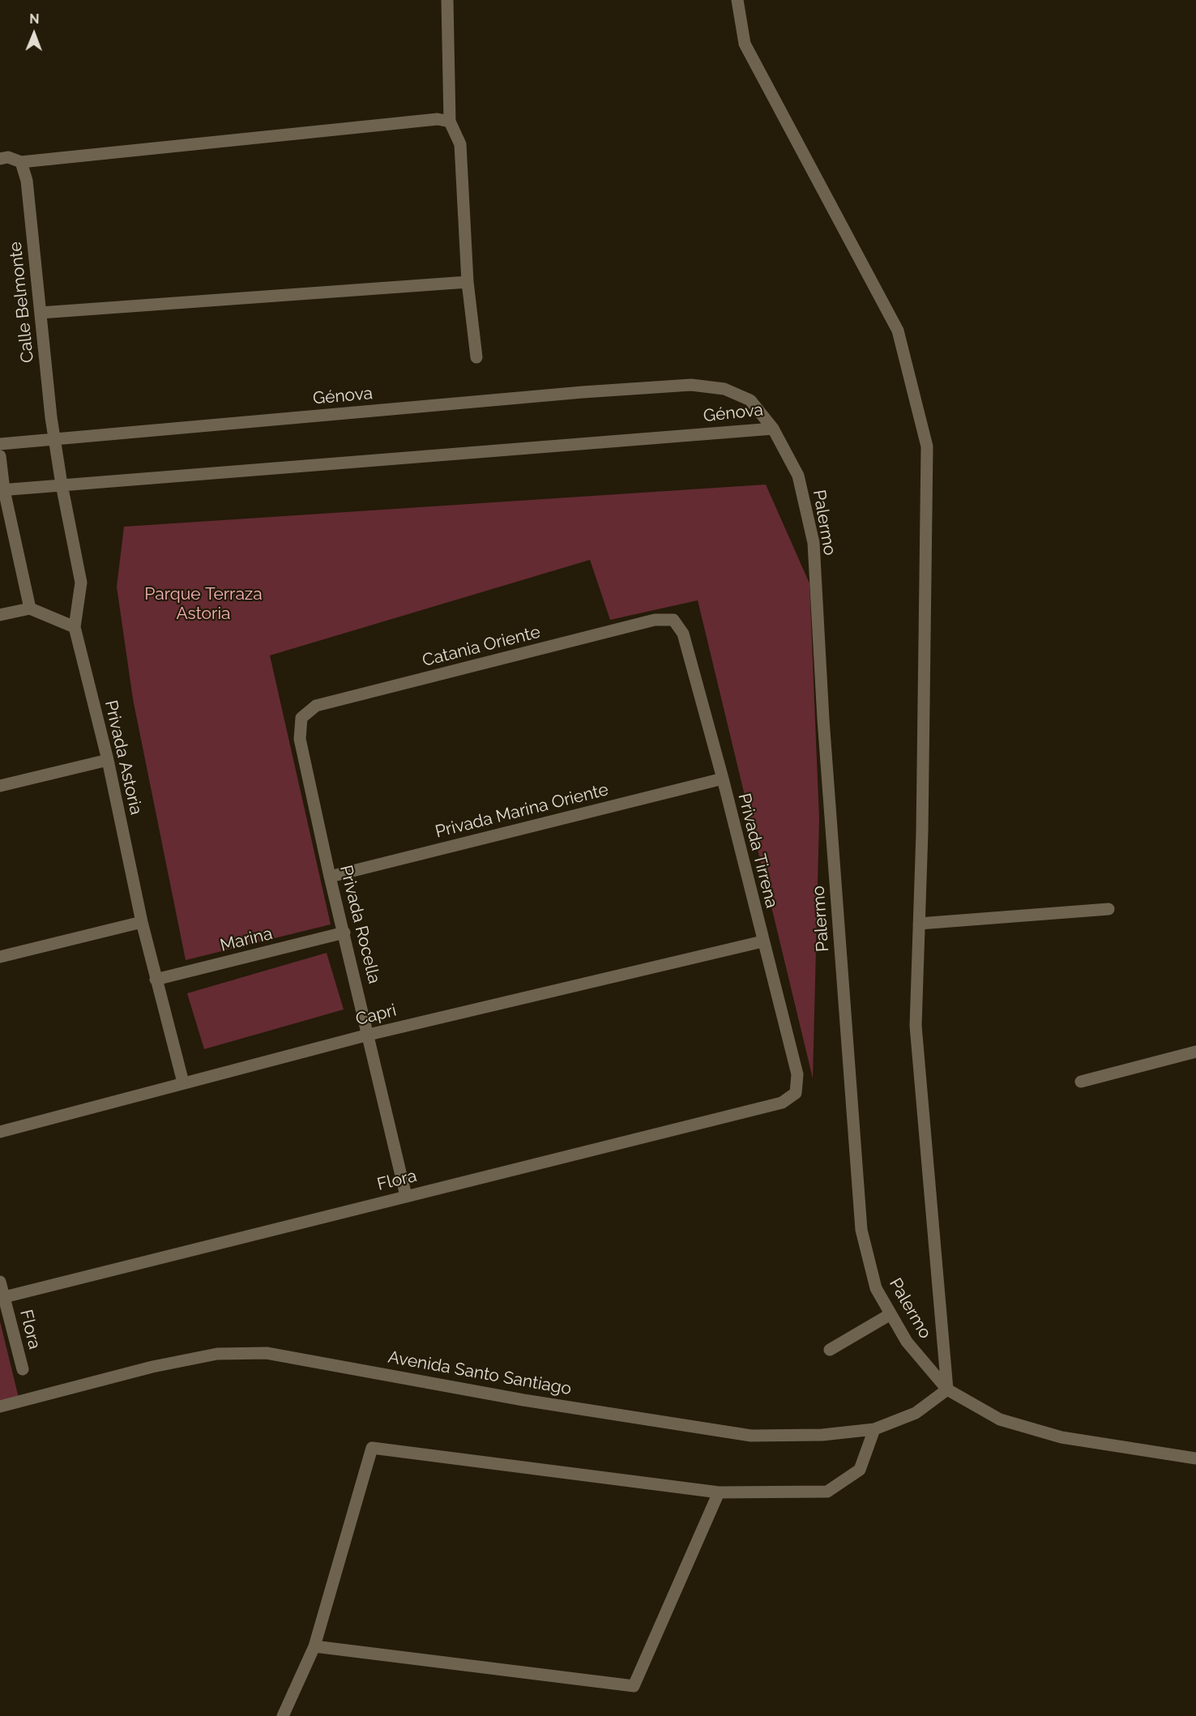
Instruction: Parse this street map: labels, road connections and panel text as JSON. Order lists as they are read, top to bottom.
{
  "streets": {
    "street": [
      "Calle Belmonte",
      "Génova",
      "Palermo",
      "Catania Oriente",
      "Privada Astoria",
      "Privada Marina Oriente",
      "Privada Tirrena",
      "Privada Rocella",
      "Marina",
      "Capri",
      "Flora",
      "Avenida Santo Santiago"
    ]
  },
  "crossings": [
    ["Calle Belmonte", "Génova"],
    ["Calle Belmonte", "Privada Astoria"],
    ["Génova", "Palermo"],
    ["Génova", "Privada Astoria"],
    ["Palermo", "Avenida Santo Santiago"],
    ["Catania Oriente", "Privada Tirrena"],
    ["Catania Oriente", "Privada Rocella"],
    ["Privada Astoria", "Marina"],
    ["Privada Astoria", "Capri"],
    ["Privada Marina Oriente", "Privada Tirrena"],
    ["Privada Marina Oriente", "Privada Rocella"],
    ["Privada Tirrena", "Capri"],
    ["Privada Tirrena", "Flora"],
    ["Privada Rocella", "Marina"],
    ["Privada Rocella", "Capri"],
    ["Privada Rocella", "Flora"]
  ],
  "parks": ["Parque Terraza Astoria"],
  "north": "top"
}
